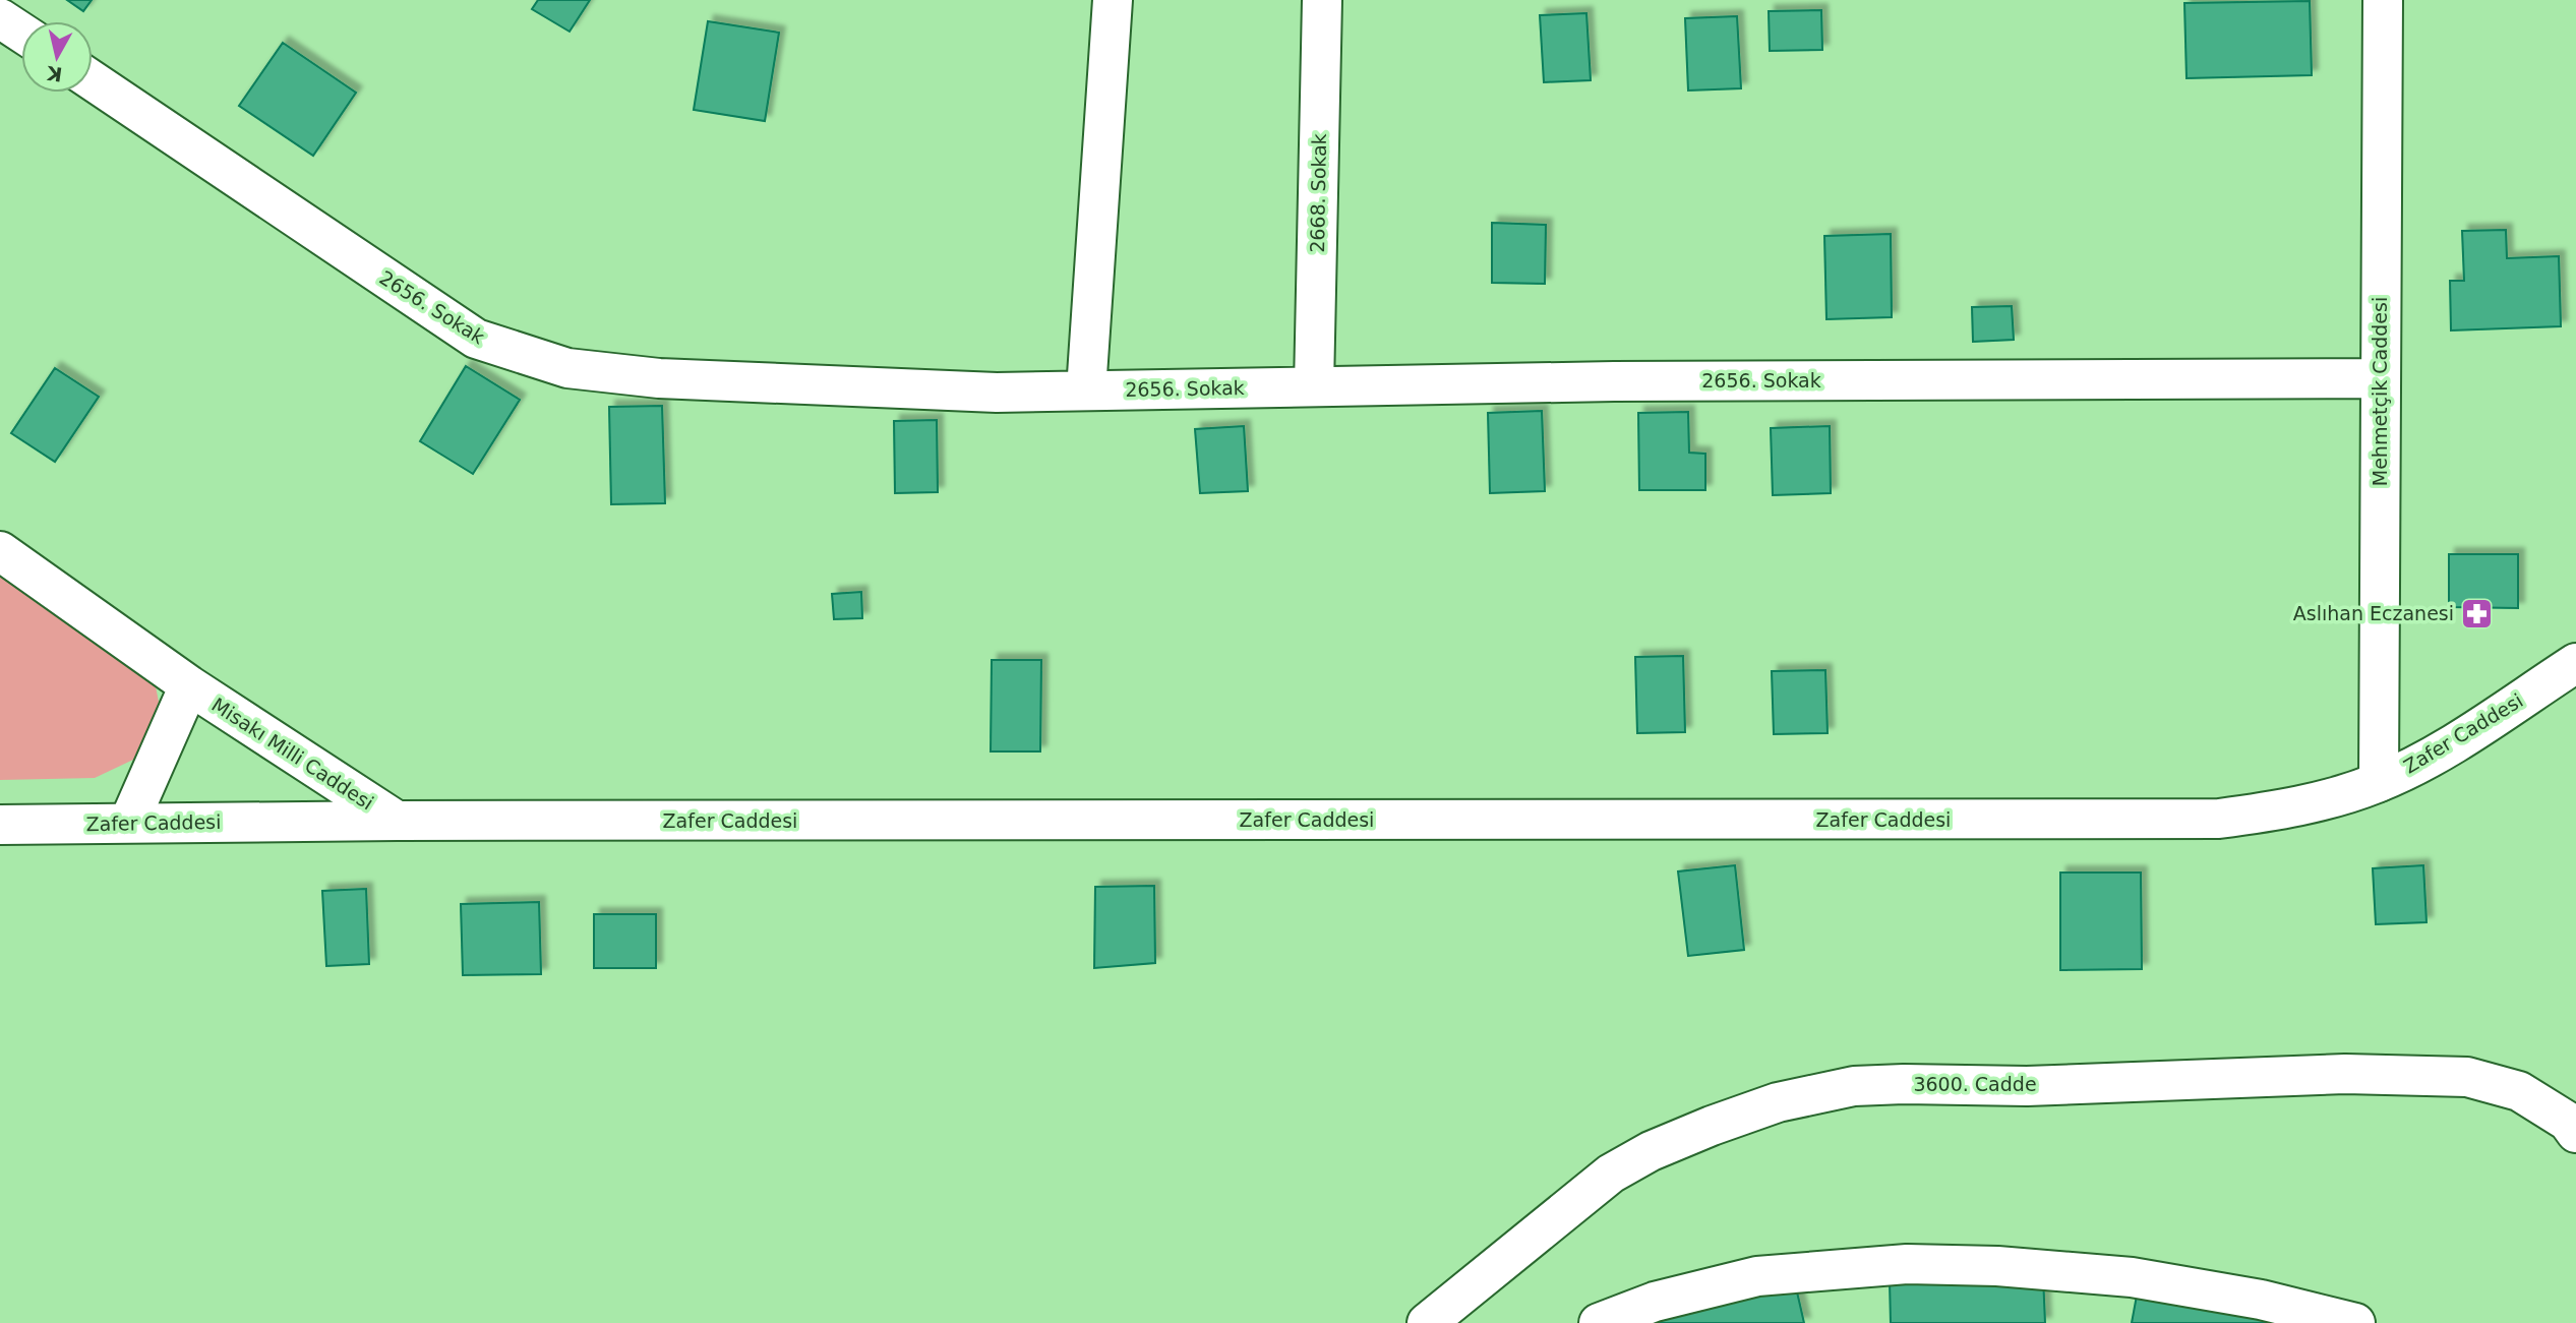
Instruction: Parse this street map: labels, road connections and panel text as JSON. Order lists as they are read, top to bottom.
{
  "streets": {
    "street": [
      "2668. Sokak",
      "2656. Sokak",
      "Mehmetçik Caddesi",
      "Zafer Caddesi",
      "Misakı Milli Caddesi",
      "3600. Cadde"
    ]
  },
  "crossings": [
    ["2668. Sokak", "2656. Sokak"],
    ["2656. Sokak", "Mehmetçik Caddesi"],
    ["Mehmetçik Caddesi", "Zafer Caddesi"],
    ["Zafer Caddesi", "Misakı Milli Caddesi"]
  ],
  "places": {
    "pharmacy": ["Aslıhan Eczanesi"]
  },
  "north": "bottom"
}
